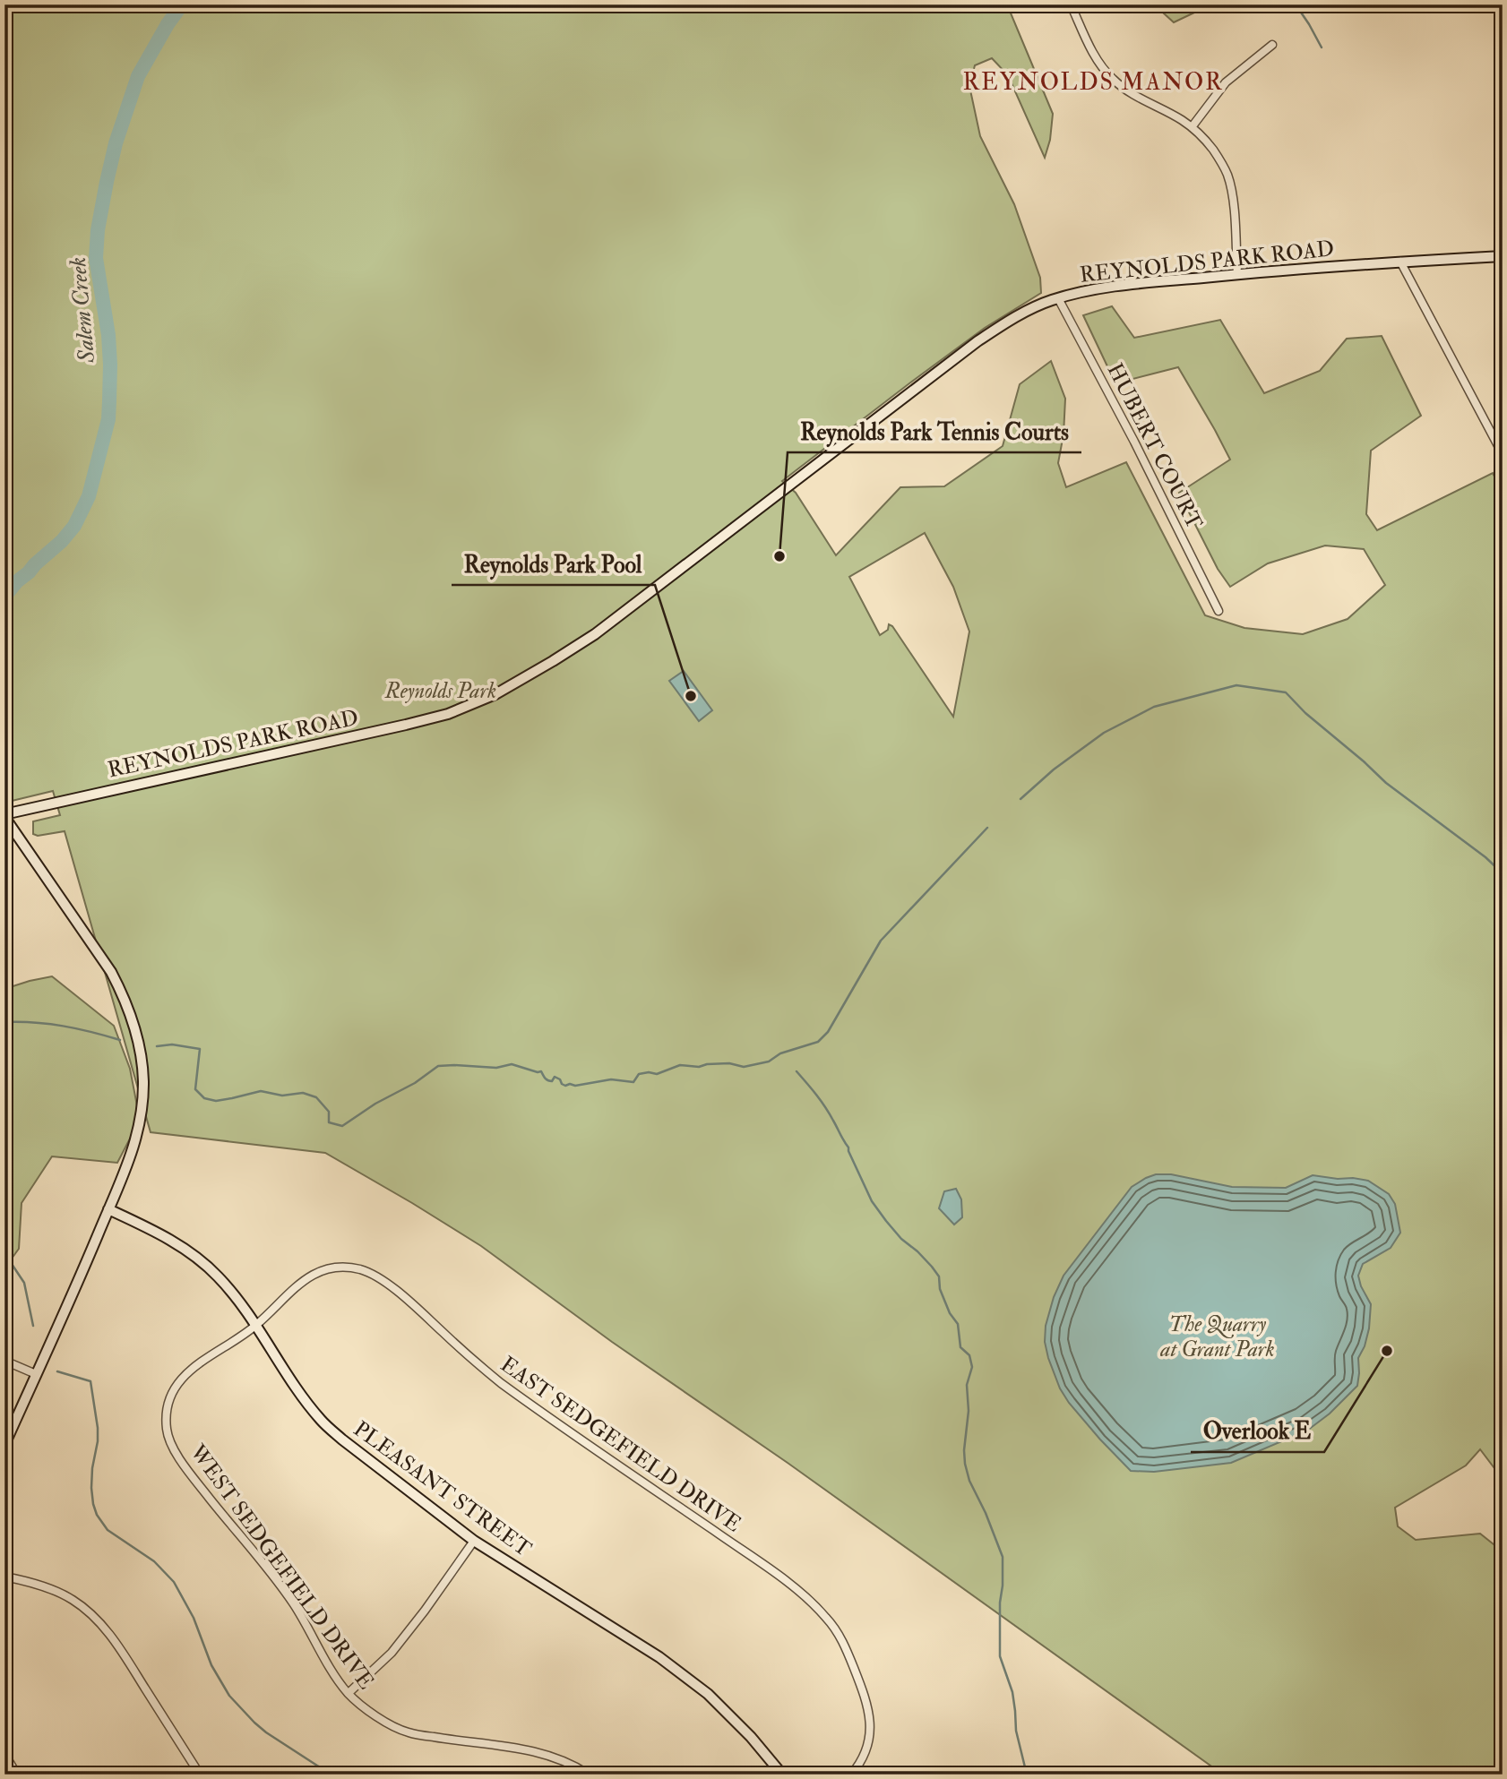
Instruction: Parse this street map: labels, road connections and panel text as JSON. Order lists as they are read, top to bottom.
{
  "streets": {
    "main road": ["REYNOLDS PARK ROAD", "PLEASANT STREET"],
    "street": ["HUBERT COURT", "EAST SEDGEFIELD DRIVE", "WEST SEDGEFIELD DRIVE"]
  },
  "crossings": [
    ["REYNOLDS PARK ROAD", "HUBERT COURT"],
    ["EAST SEDGEFIELD DRIVE", "PLEASANT STREET"],
    ["EAST SEDGEFIELD DRIVE", "WEST SEDGEFIELD DRIVE"],
    ["PLEASANT STREET", "WEST SEDGEFIELD DRIVE"]
  ],
  "districts": ["REYNOLDS MANOR"],
  "water": ["Salem Creek"],
  "parks": ["Reynolds Park", "The Quarry at Grant Park"],
  "places": ["Reynolds Park Tennis Courts", "Reynolds Park Pool", "Overlook E"]
}
